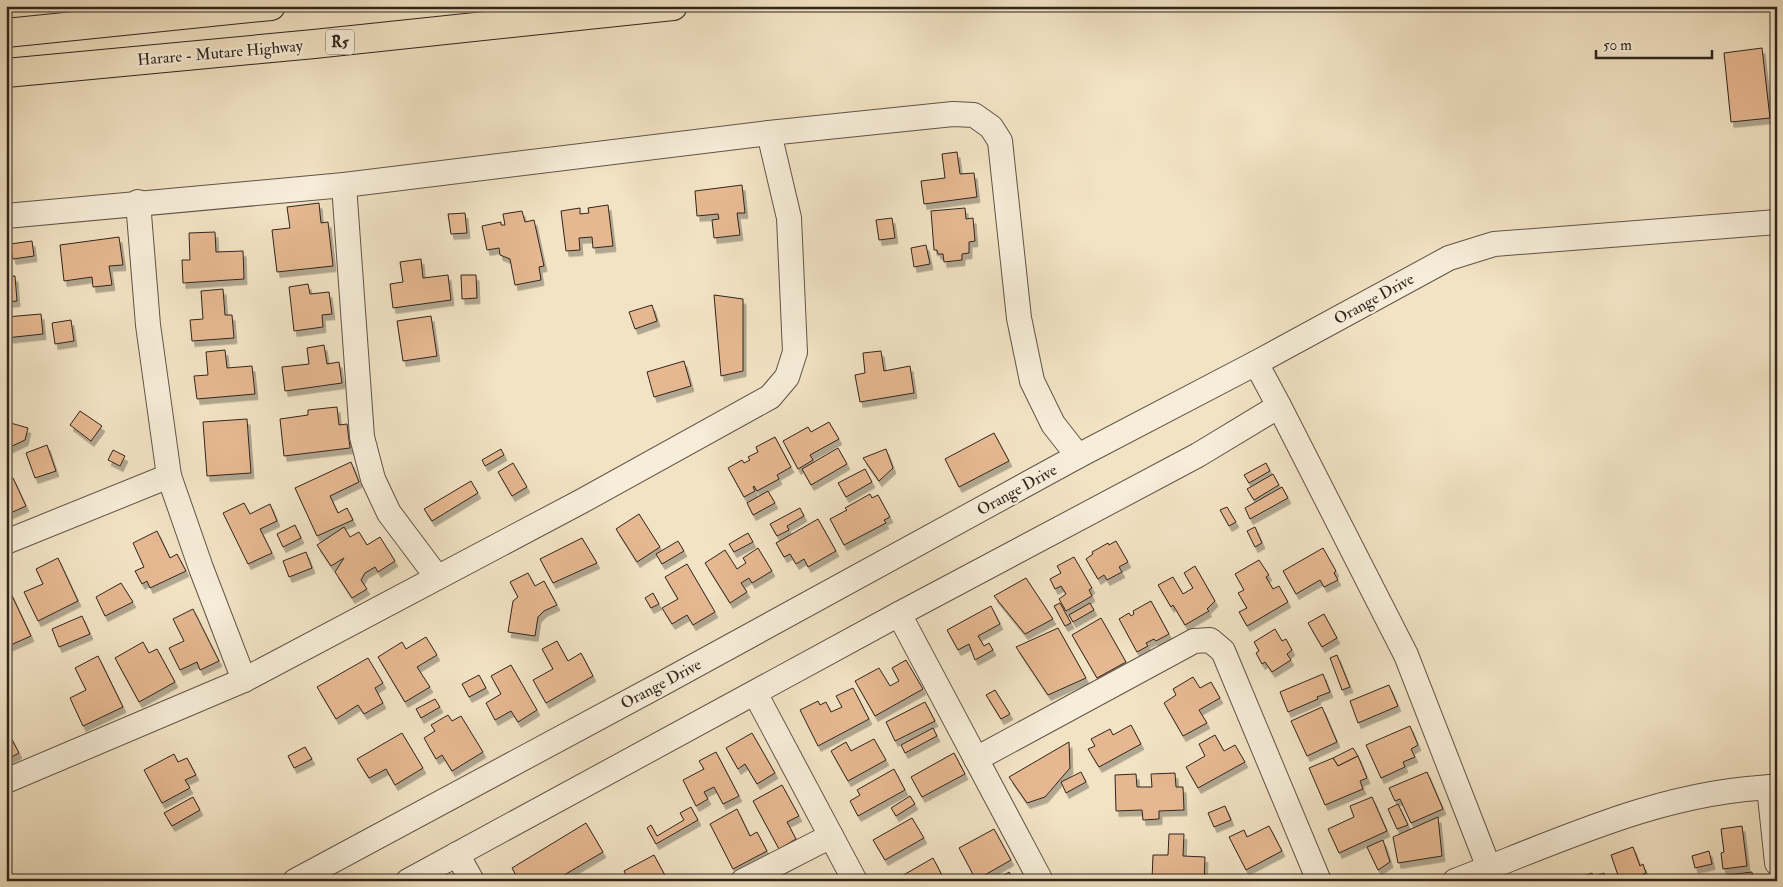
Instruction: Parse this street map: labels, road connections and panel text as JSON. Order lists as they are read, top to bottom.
{
  "streets": {
    "highway": ["R5", "Harare - Mutare Highway"],
    "street": ["Orange Drive"]
  },
  "scale_bar": "50 m"
}
